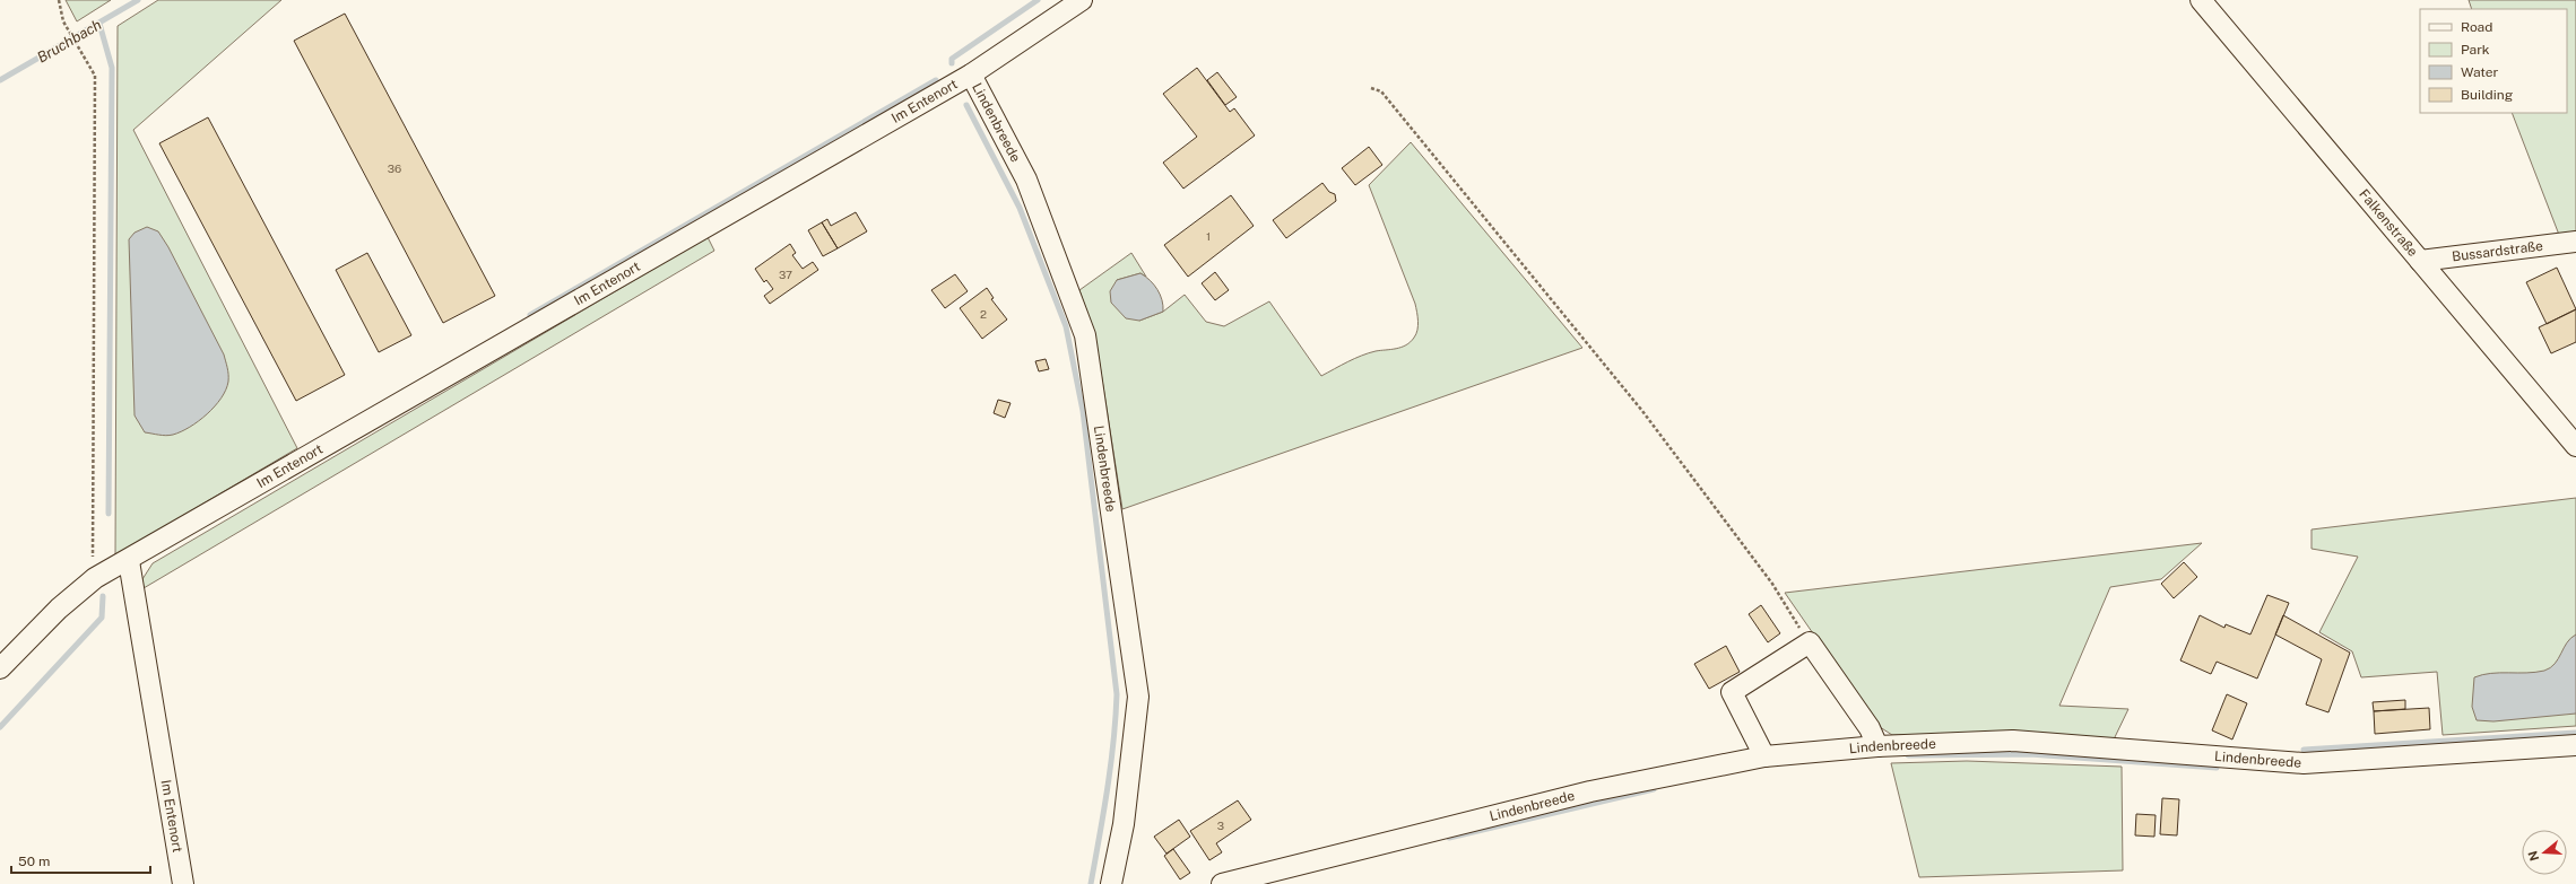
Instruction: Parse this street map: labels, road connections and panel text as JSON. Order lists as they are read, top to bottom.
{
  "streets": {
    "street": [
      "Im Entenort",
      "Lindenbreede",
      "Falkenstraße",
      "Bussardstraße"
    ]
  },
  "crossings": [
    ["Im Entenort", "Lindenbreede"],
    ["Falkenstraße", "Bussardstraße"]
  ],
  "water": ["Bruchbach"],
  "house_numbers": [
    "36",
    "1",
    "37",
    "2",
    "3"
  ],
  "legend": [
    "Road",
    "Park",
    "Water",
    "Building"
  ],
  "scale_bar": "50 m",
  "north": "left"
}
